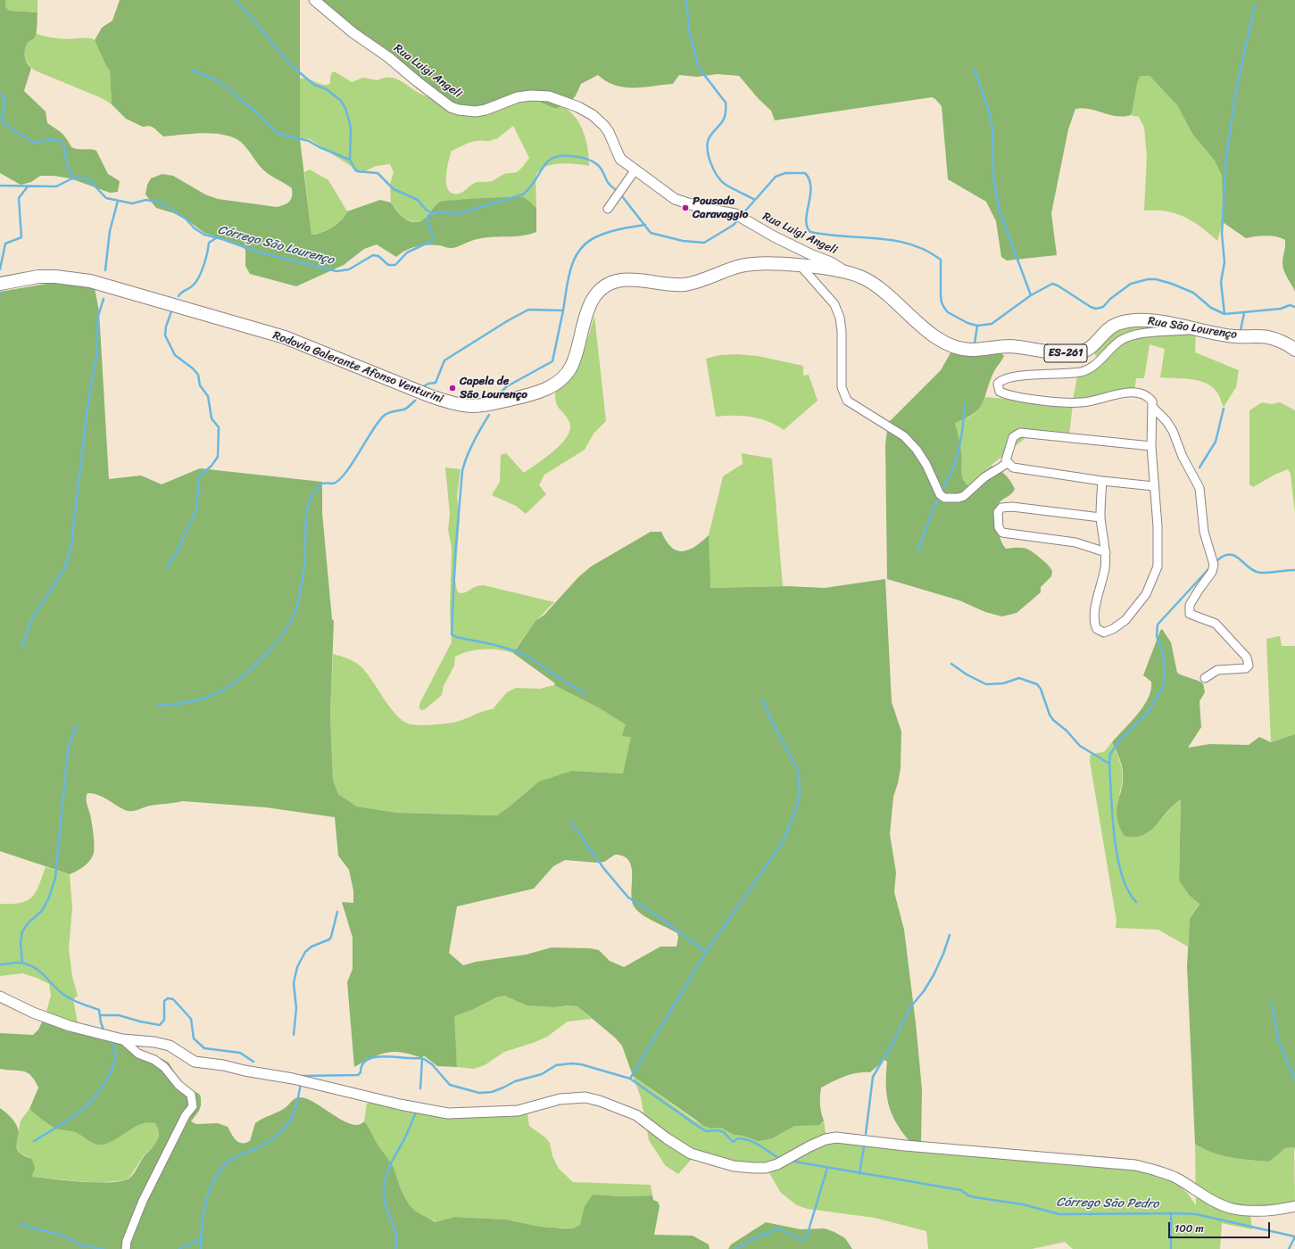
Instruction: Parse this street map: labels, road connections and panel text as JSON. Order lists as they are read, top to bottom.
{
  "streets": {
    "main road": ["Rua São Lourenço", "ES-261", "Rodovia Galerante Afonso Venturini"],
    "street": ["Rua Luigi Angeli"]
  },
  "crossings": [
    ["Rua Luigi Angeli", "Rua São Lourenço"],
    ["Rua Luigi Angeli", "Rodovia Galerante Afonso Venturini"],
    ["Rua São Lourenço", "Rodovia Galerante Afonso Venturini"]
  ],
  "water": ["Córrego São Lourenço", "Córrego São Pedro"],
  "places": ["Pousada Caravaggio", "Capela de São Lourenço"],
  "scale_bar": "100 m"
}
